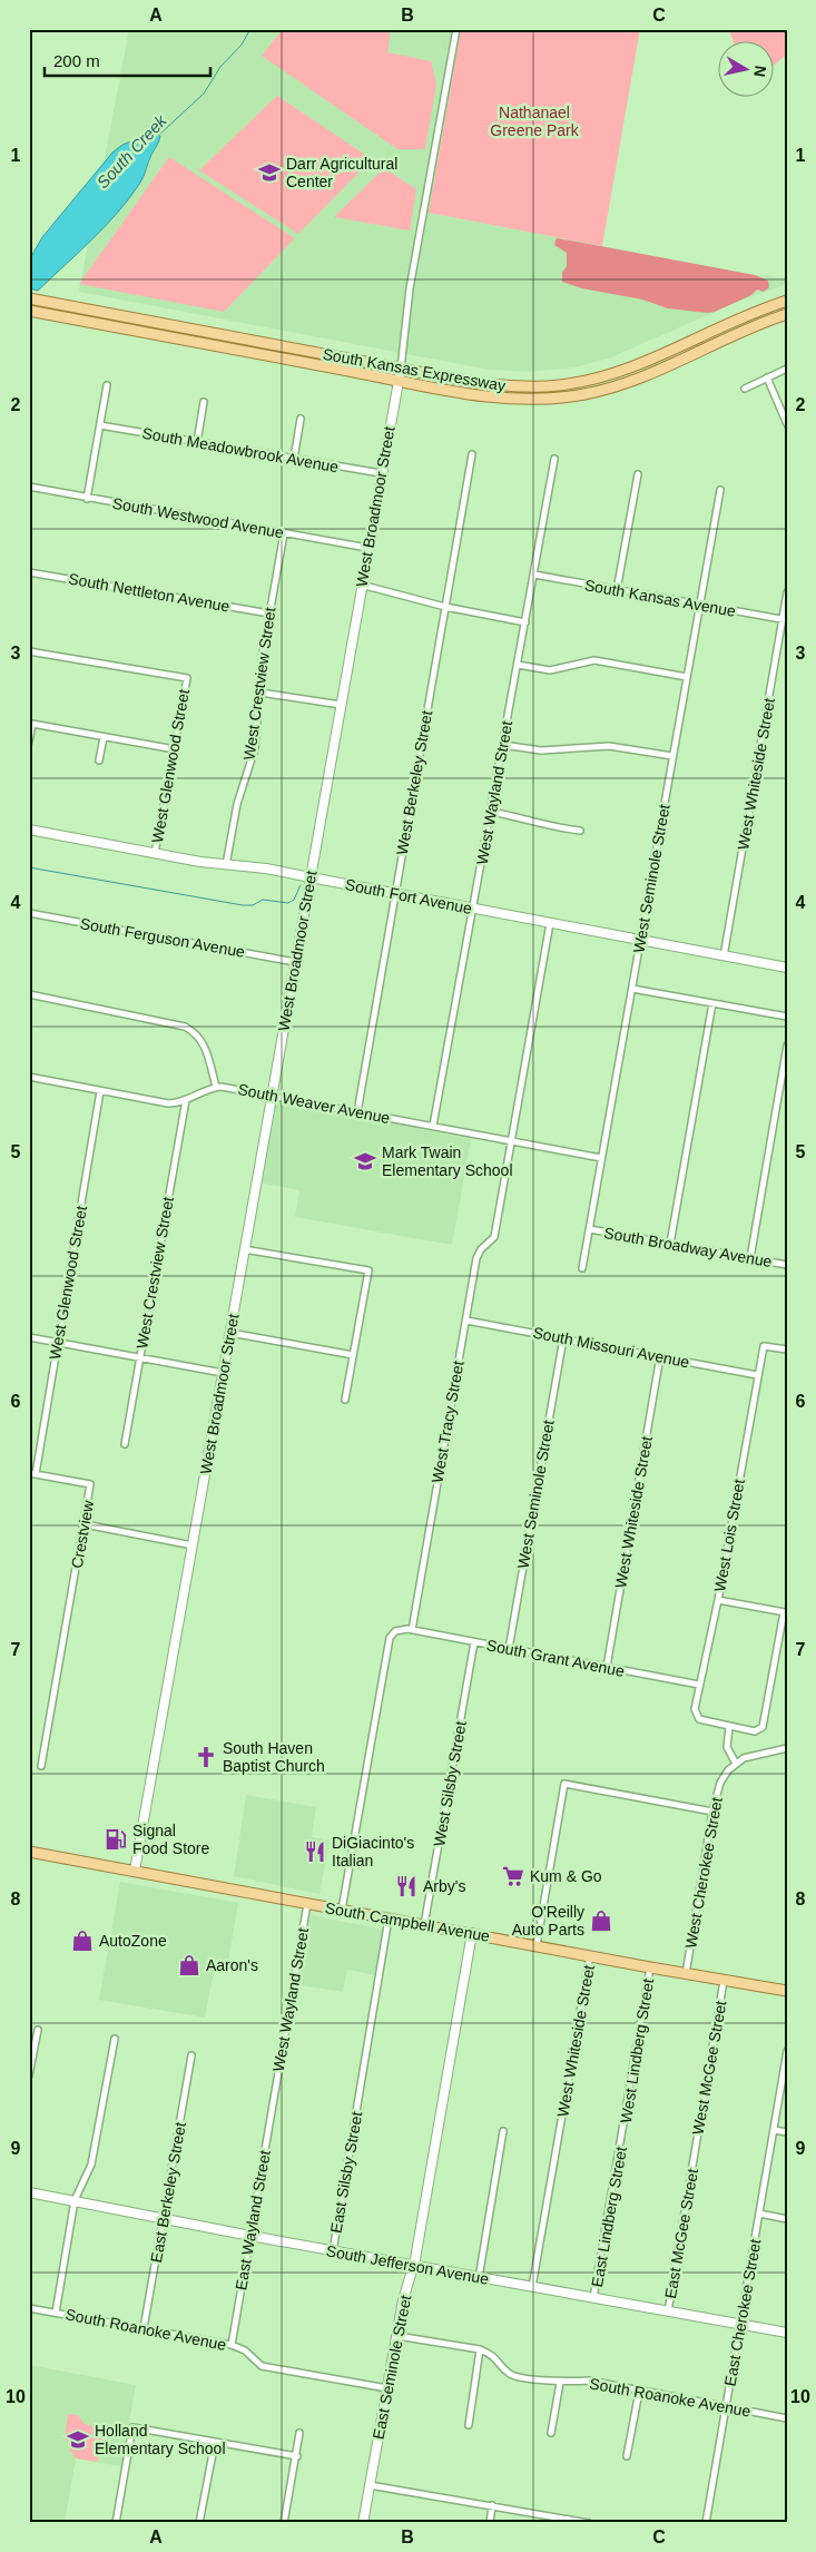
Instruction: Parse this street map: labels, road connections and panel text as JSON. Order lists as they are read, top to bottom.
{
  "streets": {
    "main road": ["South Kansas Expressway", "South Campbell Avenue"],
    "street": [
      "South Meadowbrook Avenue",
      "West Broadmoor Street",
      "South Westwood Avenue",
      "South Nettleton Avenue",
      "South Kansas Avenue",
      "West Crestview Street",
      "West Glenwood Street",
      "West Whiteside Street",
      "West Berkeley Street",
      "West Wayland Street",
      "West Seminole Street",
      "South Fort Avenue",
      "South Ferguson Avenue",
      "South Weaver Avenue",
      "South Broadway Avenue",
      "South Missouri Avenue",
      "West Tracy Street",
      "Crestview",
      "West Lois Street",
      "South Grant Avenue",
      "West Silsby Street",
      "West Cherokee Street",
      "West Lindberg Street",
      "West McGee Street",
      "East Silsby Street",
      "East Berkeley Street",
      "East Lindberg Street",
      "East Wayland Street",
      "East McGee Street",
      "South Jefferson Avenue",
      "East Cherokee Street",
      "South Roanoke Avenue",
      "East Seminole Street"
    ]
  },
  "crossings": [
    ["South Kansas Expressway", "West Broadmoor Street"],
    ["South Meadowbrook Avenue", "West Broadmoor Street"],
    ["West Broadmoor Street", "South Westwood Avenue"],
    ["West Broadmoor Street", "South Fort Avenue"],
    ["West Broadmoor Street", "South Ferguson Avenue"],
    ["West Broadmoor Street", "South Weaver Avenue"],
    ["West Broadmoor Street", "South Campbell Avenue"],
    ["South Westwood Avenue", "West Crestview Street"],
    ["South Nettleton Avenue", "West Crestview Street"],
    ["South Kansas Avenue", "West Whiteside Street"],
    ["South Kansas Avenue", "West Wayland Street"],
    ["South Kansas Avenue", "West Seminole Street"],
    ["West Crestview Street", "South Fort Avenue"],
    ["West Crestview Street", "South Weaver Avenue"],
    ["West Glenwood Street", "South Fort Avenue"],
    ["West Glenwood Street", "South Weaver Avenue"],
    ["West Glenwood Street", "Crestview"],
    ["West Whiteside Street", "South Fort Avenue"],
    ["West Whiteside Street", "South Missouri Avenue"],
    ["West Whiteside Street", "South Grant Avenue"],
    ["West Whiteside Street", "South Campbell Avenue"],
    ["West Whiteside Street", "South Jefferson Avenue"],
    ["West Berkeley Street", "South Fort Avenue"],
    ["West Berkeley Street", "South Weaver Avenue"],
    ["West Wayland Street", "South Fort Avenue"],
    ["West Wayland Street", "South Weaver Avenue"],
    ["West Wayland Street", "South Campbell Avenue"],
    ["West Wayland Street", "East Wayland Street"],
    ["West Seminole Street", "South Fort Avenue"],
    ["West Seminole Street", "South Weaver Avenue"],
    ["West Seminole Street", "South Broadway Avenue"],
    ["West Seminole Street", "South Missouri Avenue"],
    ["West Seminole Street", "South Grant Avenue"],
    ["South Fort Avenue", "West Tracy Street"],
    ["South Weaver Avenue", "West Tracy Street"],
    ["South Missouri Avenue", "West Tracy Street"],
    ["South Missouri Avenue", "West Lois Street"],
    ["West Tracy Street", "South Grant Avenue"],
    ["West Lois Street", "South Grant Avenue"],
    ["South Grant Avenue", "West Silsby Street"],
    ["West Silsby Street", "South Campbell Avenue"],
    ["West Cherokee Street", "South Campbell Avenue"],
    ["South Campbell Avenue", "West Lindberg Street"],
    ["South Campbell Avenue", "West McGee Street"],
    ["South Campbell Avenue", "East Silsby Street"],
    ["South Campbell Avenue", "East Seminole Street"],
    ["West Lindberg Street", "East Lindberg Street"],
    ["West McGee Street", "East McGee Street"],
    ["East Silsby Street", "South Jefferson Avenue"],
    ["East Berkeley Street", "South Jefferson Avenue"],
    ["East Berkeley Street", "South Roanoke Avenue"],
    ["East Lindberg Street", "South Jefferson Avenue"],
    ["East Wayland Street", "South Jefferson Avenue"],
    ["East Wayland Street", "South Roanoke Avenue"],
    ["East McGee Street", "South Jefferson Avenue"],
    ["South Jefferson Avenue", "East Cherokee Street"],
    ["South Jefferson Avenue", "East Seminole Street"],
    ["East Cherokee Street", "South Roanoke Avenue"],
    ["South Roanoke Avenue", "East Seminole Street"]
  ],
  "water": ["South Creek"],
  "parks": ["Nathanael Greene Park"],
  "places": {
    "school or university": ["Darr Agricultural Center", "Mark Twain Elementary School", "Holland Elementary School"],
    "church": ["South Haven Baptist Church"],
    "fuel station": ["Signal Food Store"],
    "restaurant": ["DiGiacinto's Italian", "Arby's"],
    "supermarket": ["Kum & Go"],
    "shop": ["O'Reilly Auto Parts", "AutoZone", "Aaron's"]
  },
  "scale_bar": "200 m",
  "north": "right",
  "grid": {
    "columns": ["A", "B", "C"],
    "rows": [
      "1",
      "2",
      "3",
      "4",
      "5",
      "6",
      "7",
      "8",
      "9",
      "10"
    ]
  }
}
